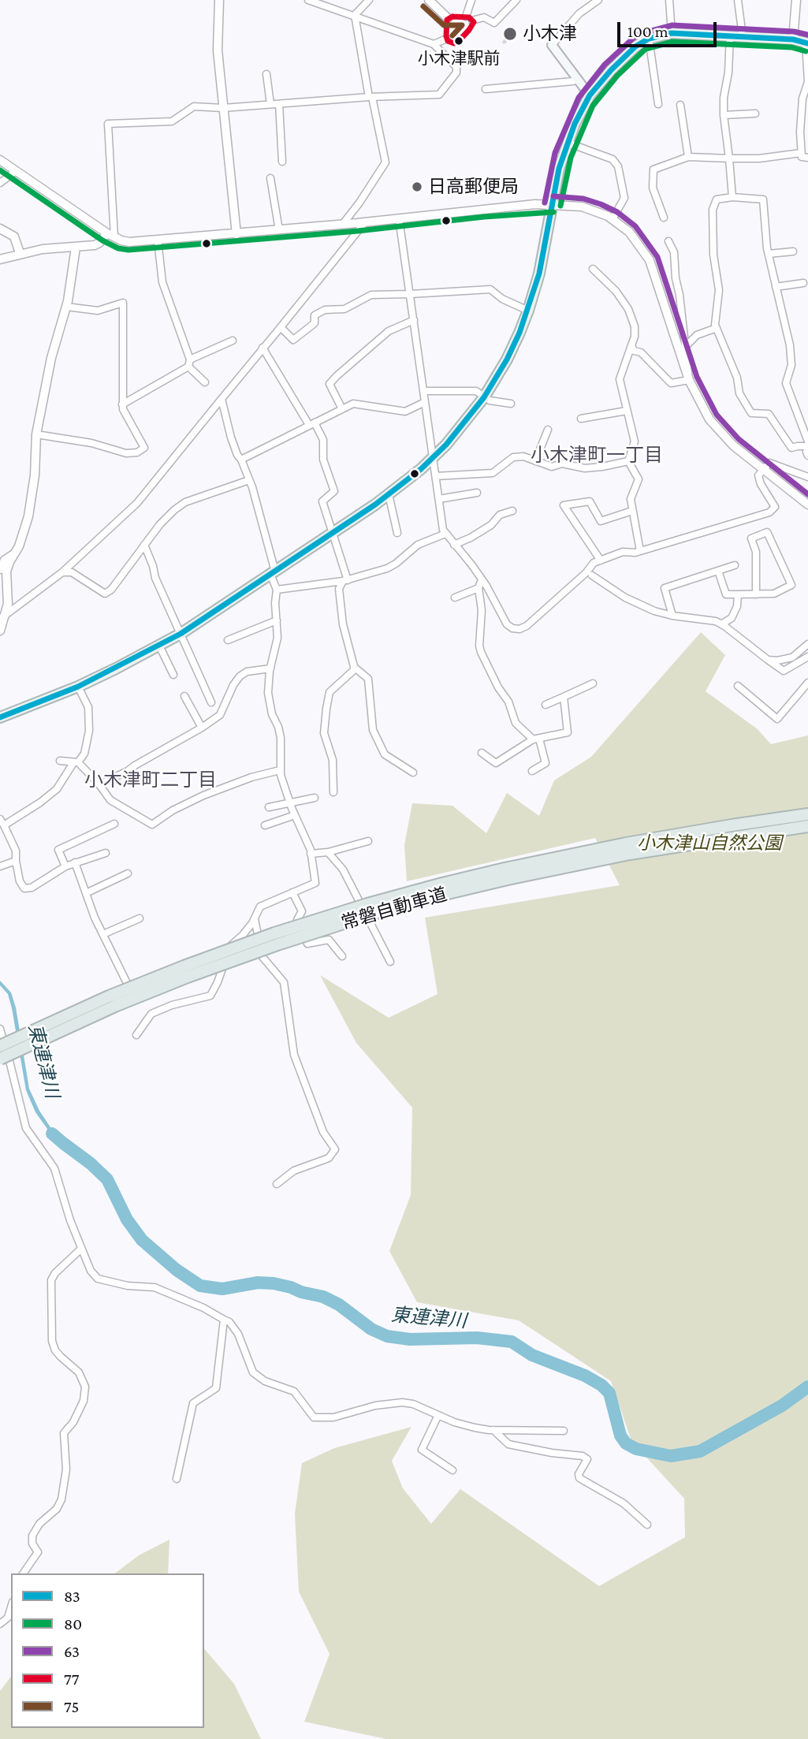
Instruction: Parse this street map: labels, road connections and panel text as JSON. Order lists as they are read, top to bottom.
{
  "streets": {
    "highway": ["常磐自動車道"]
  },
  "districts": ["小木津町一丁目", "小木津町二丁目"],
  "water": ["東連津川"],
  "parks": ["小木津山自然公園"],
  "places": ["小木津", "小木津駅前", "日高郵便局"],
  "lines": [
    "transit line 75",
    "transit line 77",
    "transit line 63",
    "transit line 83",
    "transit line 80"
  ],
  "legend": [
    "83",
    "80",
    "63",
    "77",
    "75"
  ],
  "scale_bar": "100 m"
}
